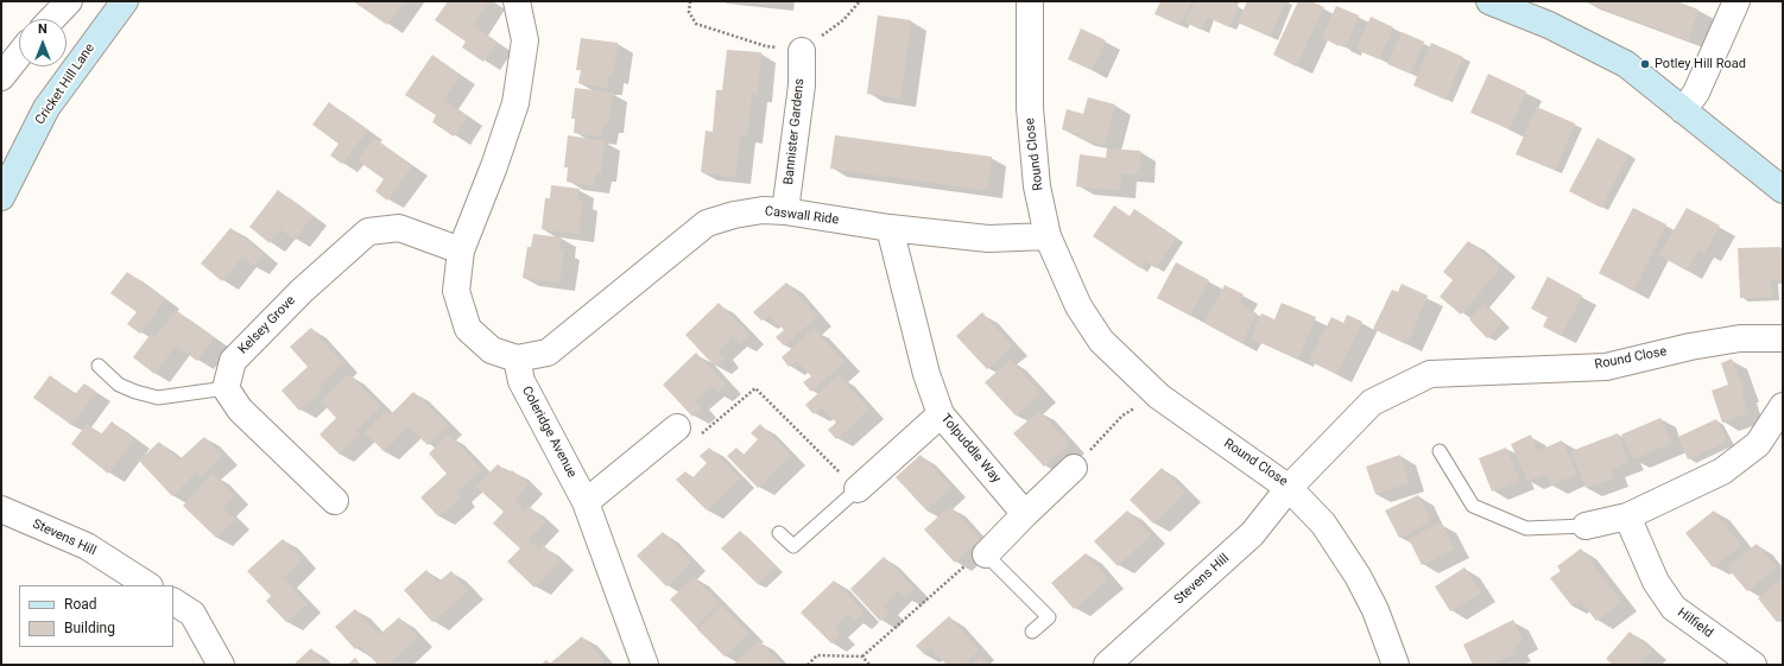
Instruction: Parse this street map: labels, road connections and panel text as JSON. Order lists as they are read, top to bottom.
{
  "streets": {
    "street": [
      "Cricket Hill Lane",
      "Bannister Gardens",
      "Round Close",
      "Caswall Ride",
      "Kelsey Grove",
      "Coleridge Avenue",
      "Tolpuddle Way",
      "Stevens Hill",
      "Hilfield"
    ]
  },
  "crossings": [
    ["Bannister Gardens", "Caswall Ride"],
    ["Round Close", "Caswall Ride"],
    ["Round Close", "Stevens Hill"],
    ["Caswall Ride", "Coleridge Avenue"],
    ["Caswall Ride", "Tolpuddle Way"]
  ],
  "places": ["Potley Hill Road"],
  "legend": ["Road", "Building"],
  "north": "top"
}
